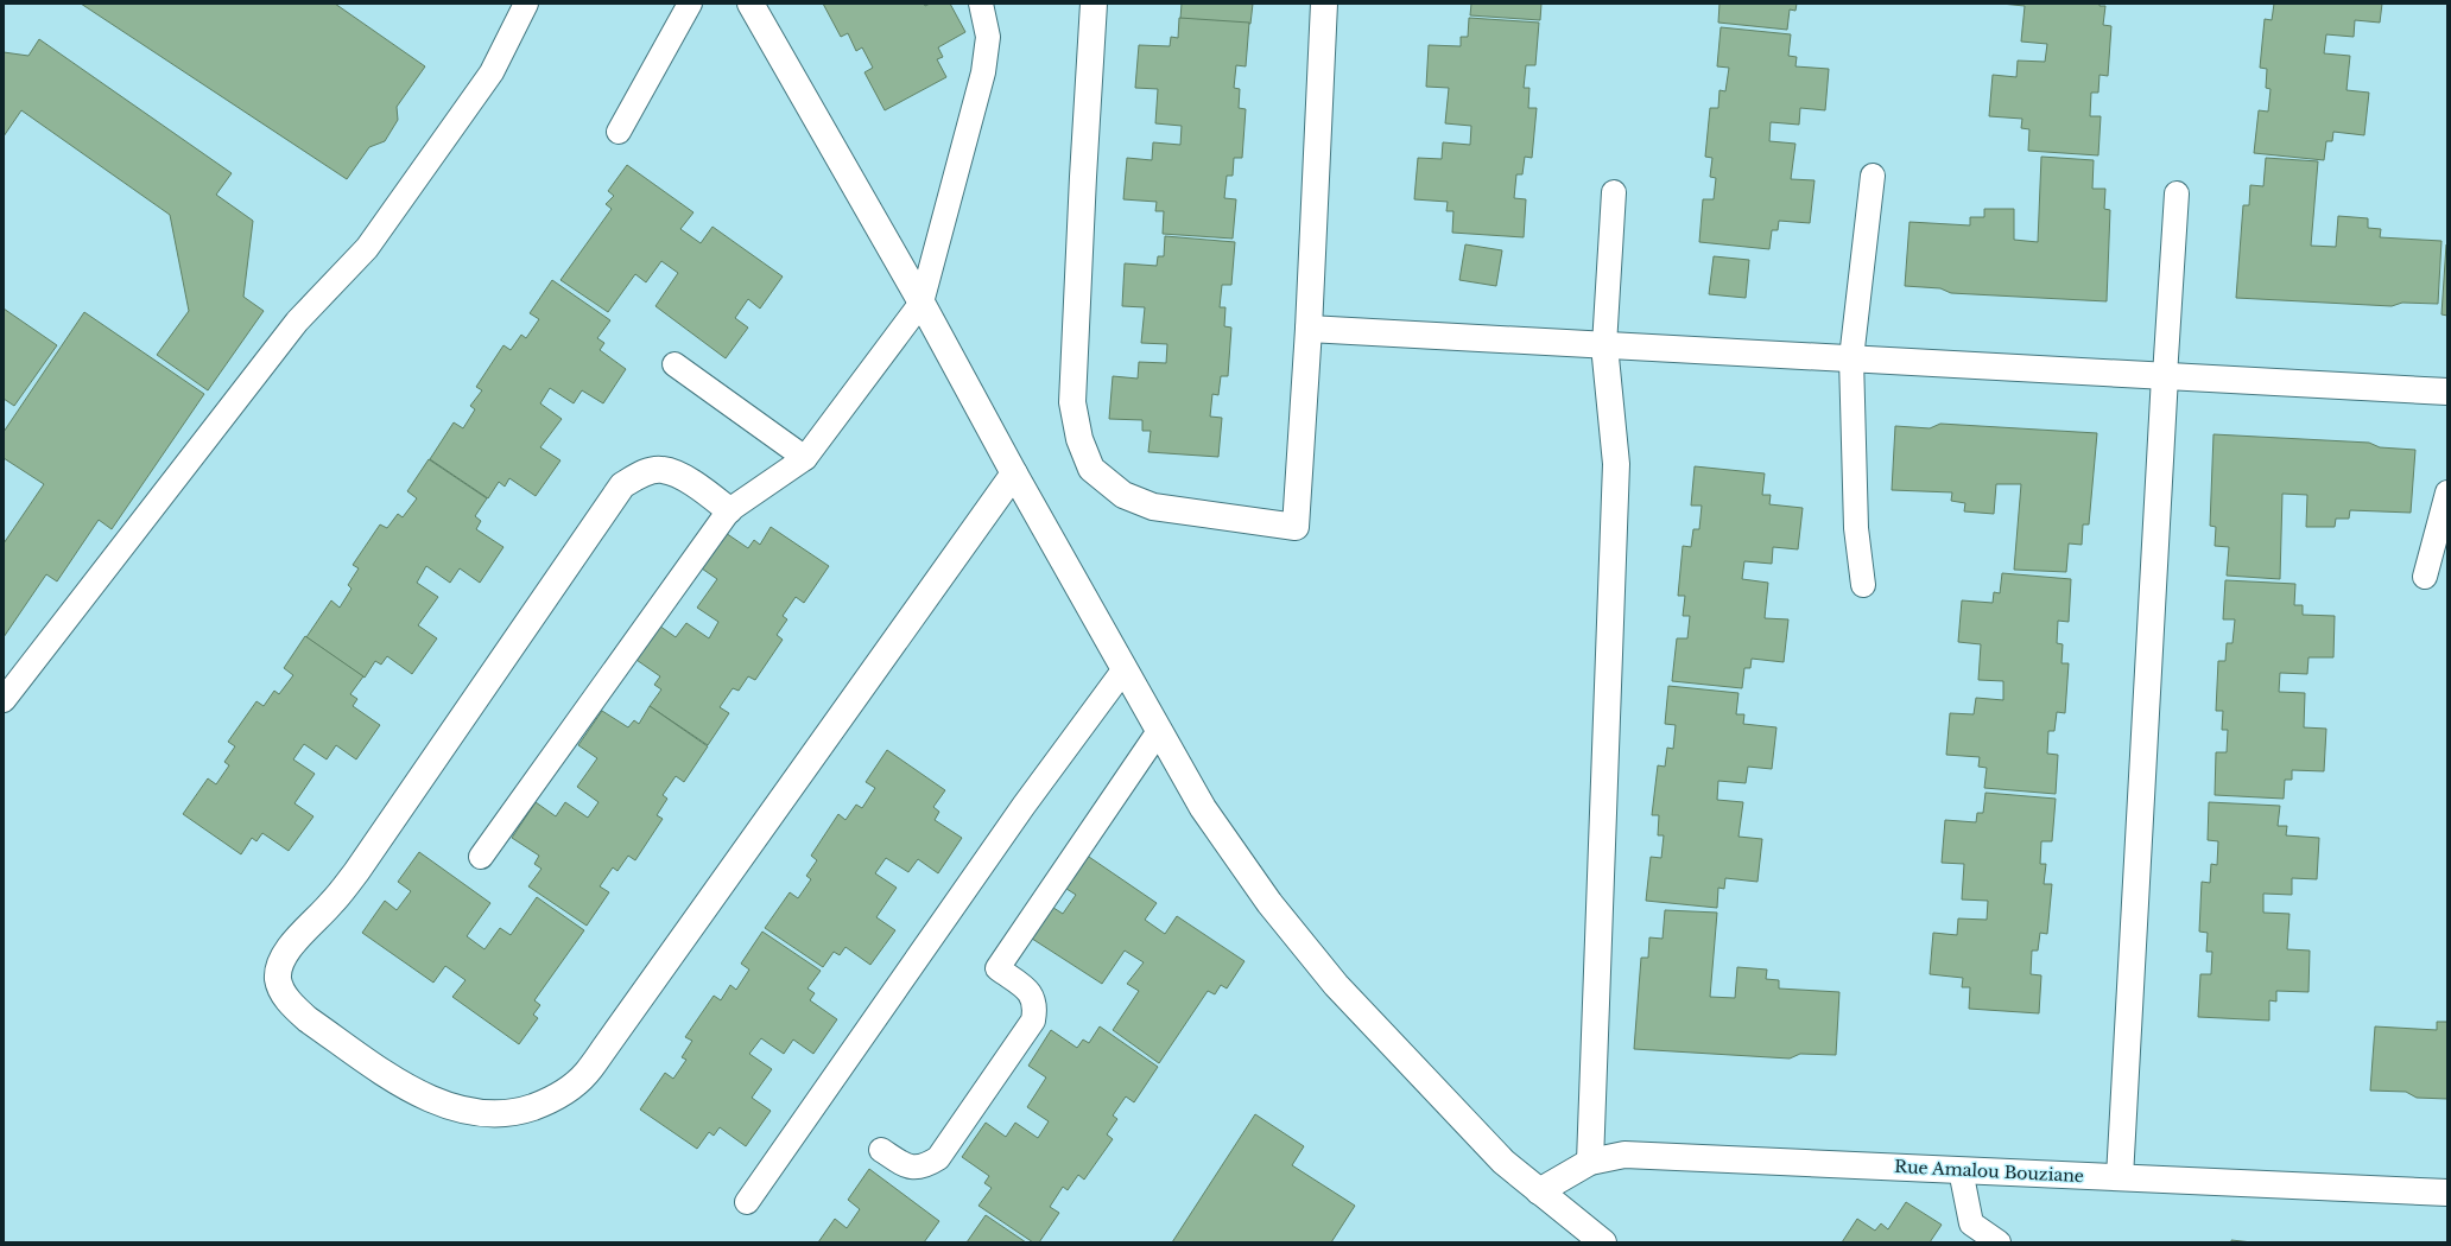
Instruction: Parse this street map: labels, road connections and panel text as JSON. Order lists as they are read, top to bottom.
{
  "streets": {
    "street": ["Rue Amalou Bouziane"]
  }
}
